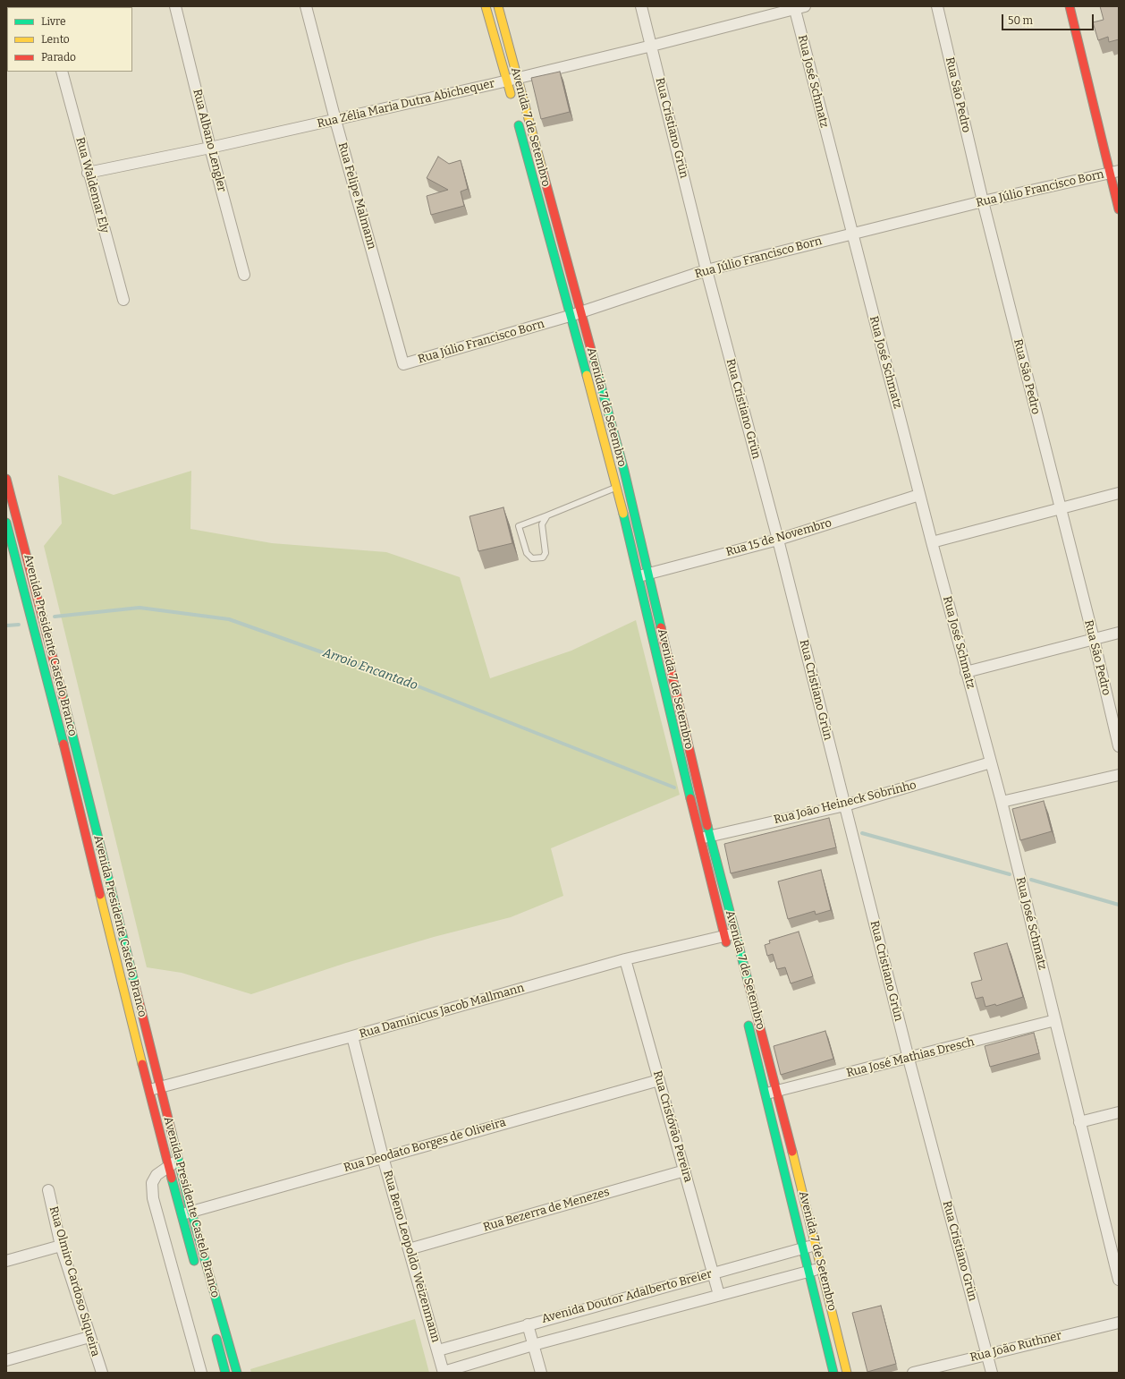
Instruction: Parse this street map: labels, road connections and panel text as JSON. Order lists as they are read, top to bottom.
{
  "streets": {
    "main road": ["Avenida 7 de Setembro", "Avenida Presidente Castelo Branco"],
    "street": [
      "Rua José Schmatz",
      "Rua São Pedro",
      "Rua Zélia Maria Dutra Abichequer",
      "Rua Cristiano Grün",
      "Rua Albano Lengler",
      "Rua Waldemar Ely",
      "Rua Júlio Francisco Born",
      "Rua Felipe Malmann",
      "Rua 15 de Novembro",
      "Rua João Heineck Sobrinho",
      "Rua Daminicus Jacob Mallmann",
      "Rua José Mathias Dresch",
      "Rua Cristóvão Pereira",
      "Rua Deodato Borges de Oliveira",
      "Rua Bezerra de Menezes",
      "Rua Beno Leopoldo Weizenmann",
      "Rua Olmiro Cardoso Siqueira",
      "Avenida Doutor Adalberto Breier",
      "Rua João Ruthner"
    ]
  },
  "crossings": [
    ["Rua José Schmatz", "Rua Zélia Maria Dutra Abichequer"],
    ["Rua José Schmatz", "Rua Júlio Francisco Born"],
    ["Rua José Schmatz", "Rua 15 de Novembro"],
    ["Rua José Schmatz", "Rua João Heineck Sobrinho"],
    ["Rua José Schmatz", "Rua José Mathias Dresch"],
    ["Rua São Pedro", "Rua Júlio Francisco Born"],
    ["Rua Zélia Maria Dutra Abichequer", "Avenida 7 de Setembro"],
    ["Rua Zélia Maria Dutra Abichequer", "Rua Cristiano Grün"],
    ["Rua Zélia Maria Dutra Abichequer", "Rua Albano Lengler"],
    ["Rua Zélia Maria Dutra Abichequer", "Rua Waldemar Ely"],
    ["Rua Zélia Maria Dutra Abichequer", "Rua Felipe Malmann"],
    ["Avenida 7 de Setembro", "Rua Júlio Francisco Born"],
    ["Avenida 7 de Setembro", "Rua 15 de Novembro"],
    ["Avenida 7 de Setembro", "Rua João Heineck Sobrinho"],
    ["Avenida 7 de Setembro", "Rua Daminicus Jacob Mallmann"],
    ["Avenida 7 de Setembro", "Rua José Mathias Dresch"],
    ["Avenida 7 de Setembro", "Avenida Doutor Adalberto Breier"],
    ["Rua Cristiano Grün", "Rua Júlio Francisco Born"],
    ["Rua Cristiano Grün", "Rua 15 de Novembro"],
    ["Rua Cristiano Grün", "Rua João Heineck Sobrinho"],
    ["Rua Cristiano Grün", "Rua José Mathias Dresch"],
    ["Rua Cristiano Grün", "Rua João Ruthner"],
    ["Rua Júlio Francisco Born", "Rua Felipe Malmann"],
    ["Avenida Presidente Castelo Branco", "Rua Daminicus Jacob Mallmann"],
    ["Avenida Presidente Castelo Branco", "Rua Deodato Borges de Oliveira"],
    ["Rua Daminicus Jacob Mallmann", "Rua Cristóvão Pereira"],
    ["Rua Daminicus Jacob Mallmann", "Rua Beno Leopoldo Weizenmann"],
    ["Rua Cristóvão Pereira", "Rua Deodato Borges de Oliveira"],
    ["Rua Cristóvão Pereira", "Rua Bezerra de Menezes"],
    ["Rua Cristóvão Pereira", "Avenida Doutor Adalberto Breier"],
    ["Rua Deodato Borges de Oliveira", "Rua Beno Leopoldo Weizenmann"],
    ["Rua Bezerra de Menezes", "Rua Beno Leopoldo Weizenmann"],
    ["Rua Beno Leopoldo Weizenmann", "Avenida Doutor Adalberto Breier"]
  ],
  "water": ["Arroio Encantado"],
  "legend": ["Livre", "Lento", "Parado"],
  "scale_bar": "50 m"
}
